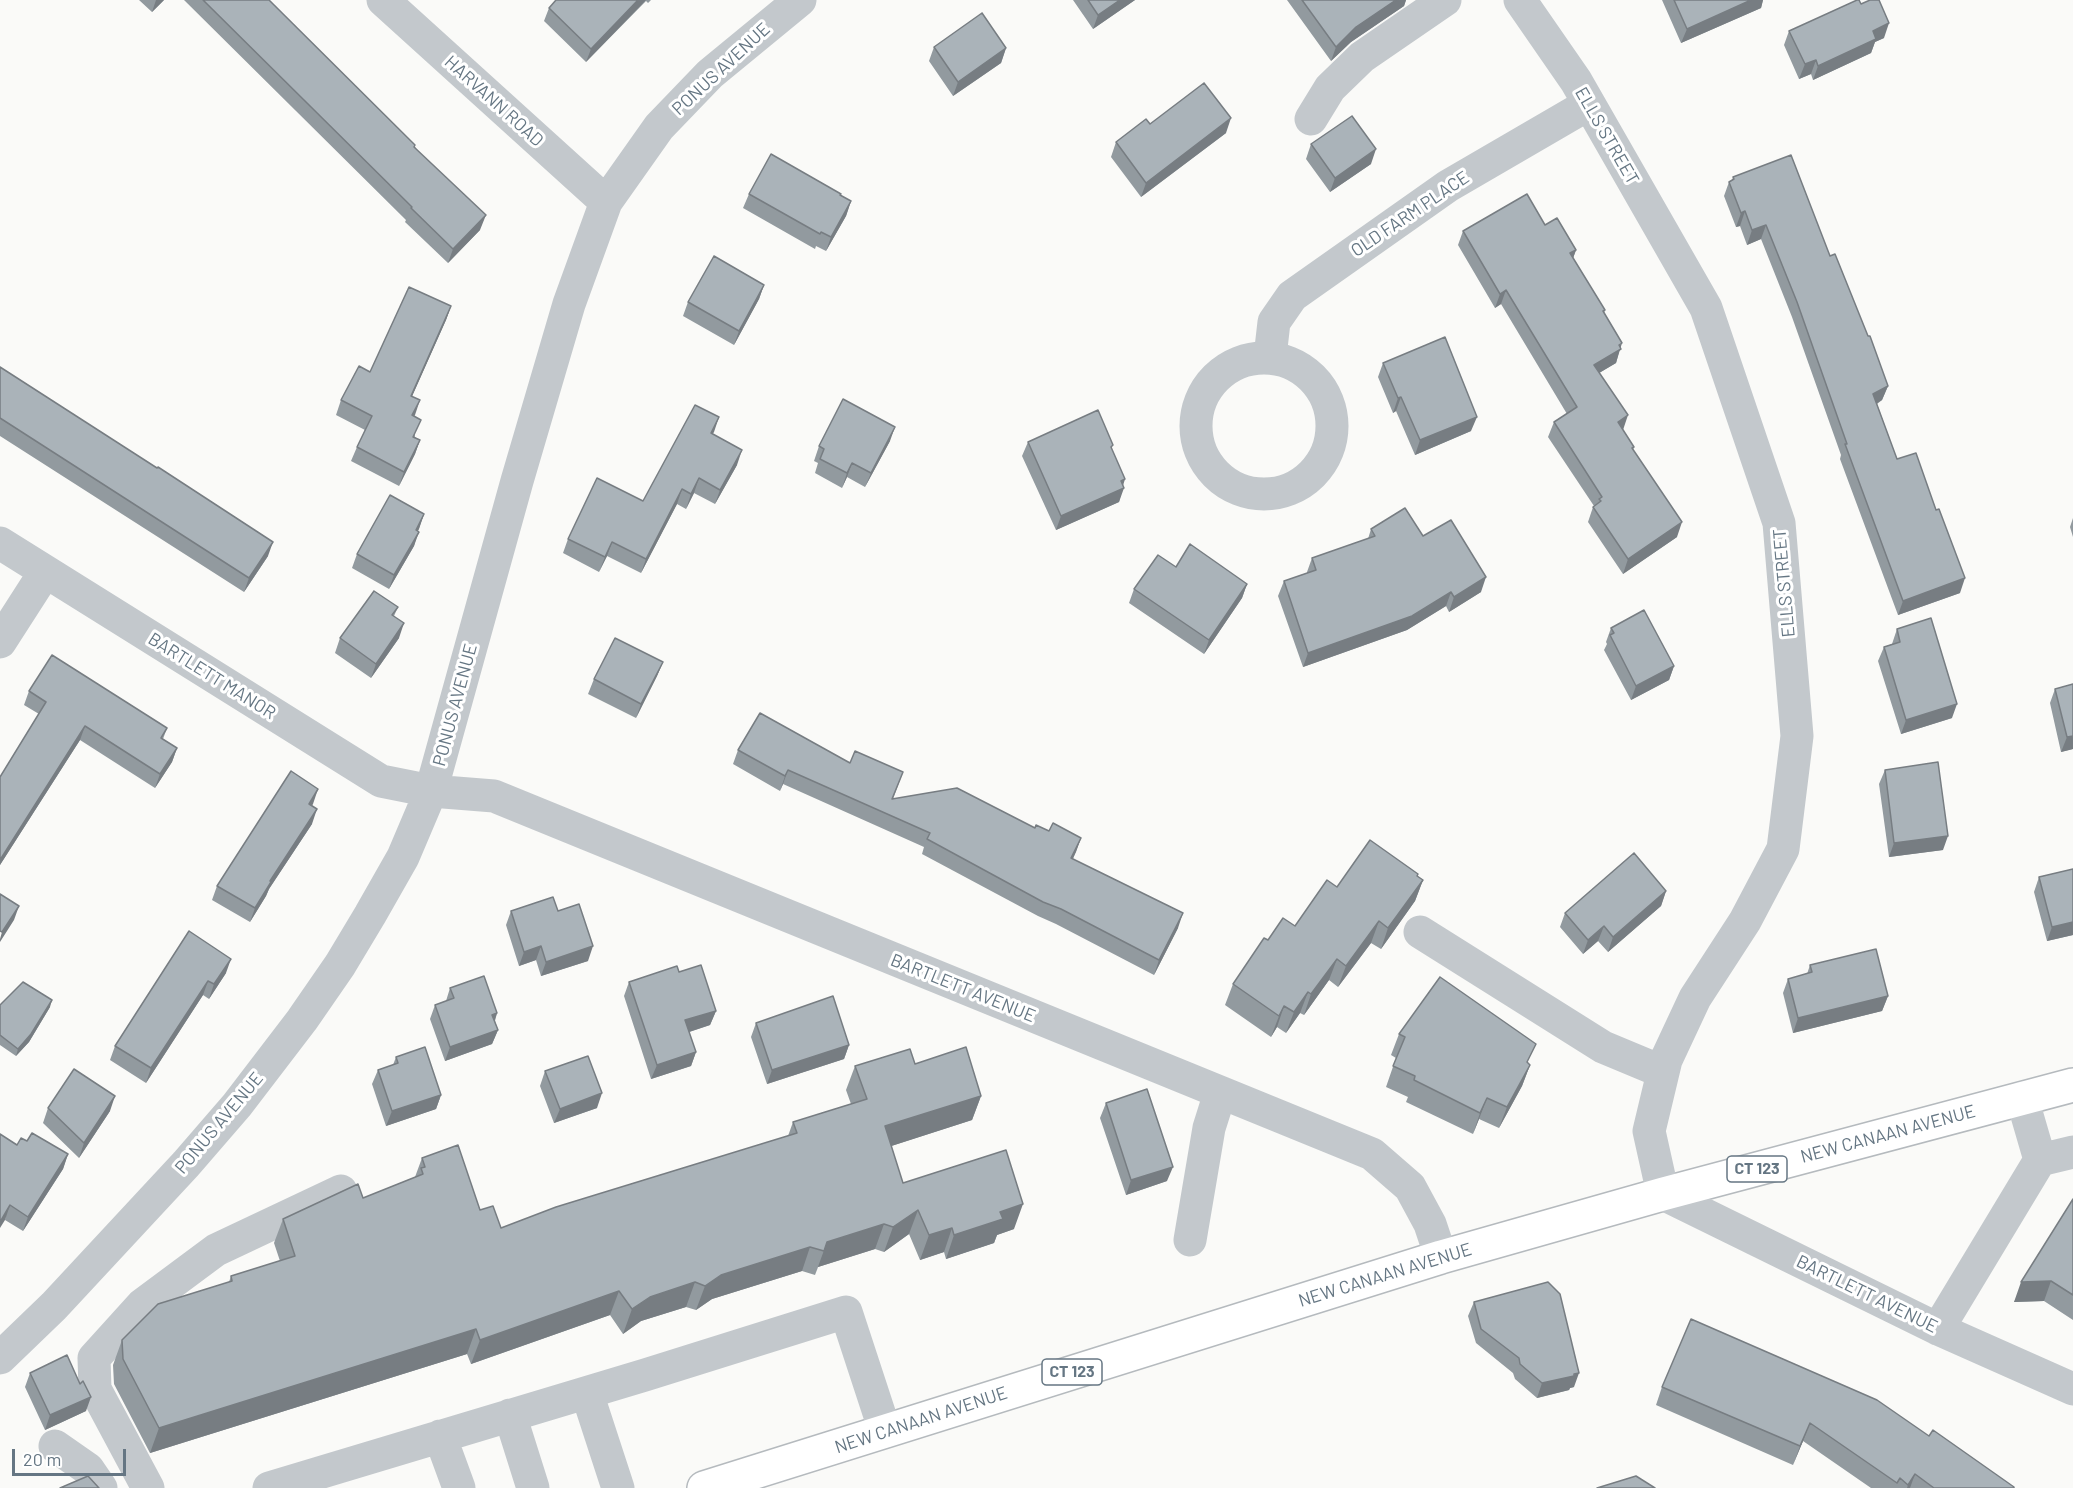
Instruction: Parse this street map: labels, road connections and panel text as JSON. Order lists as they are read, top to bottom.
{
  "streets": {
    "main road": ["NEW CANAAN AVENUE", "CT 123"],
    "street": [
      "PONUS AVENUE",
      "HARVANN ROAD",
      "ELLS STREET",
      "OLD FARM PLACE",
      "BARTLETT MANOR",
      "BARTLETT AVENUE"
    ]
  },
  "crossings": [
    ["PONUS AVENUE", "HARVANN ROAD"],
    ["PONUS AVENUE", "BARTLETT MANOR"],
    ["PONUS AVENUE", "BARTLETT AVENUE"],
    ["ELLS STREET", "OLD FARM PLACE"],
    ["ELLS STREET", "BARTLETT AVENUE"],
    ["ELLS STREET", "NEW CANAAN AVENUE"],
    ["BARTLETT MANOR", "BARTLETT AVENUE"],
    ["BARTLETT AVENUE", "NEW CANAAN AVENUE"]
  ],
  "scale_bar": "20 m"
}
